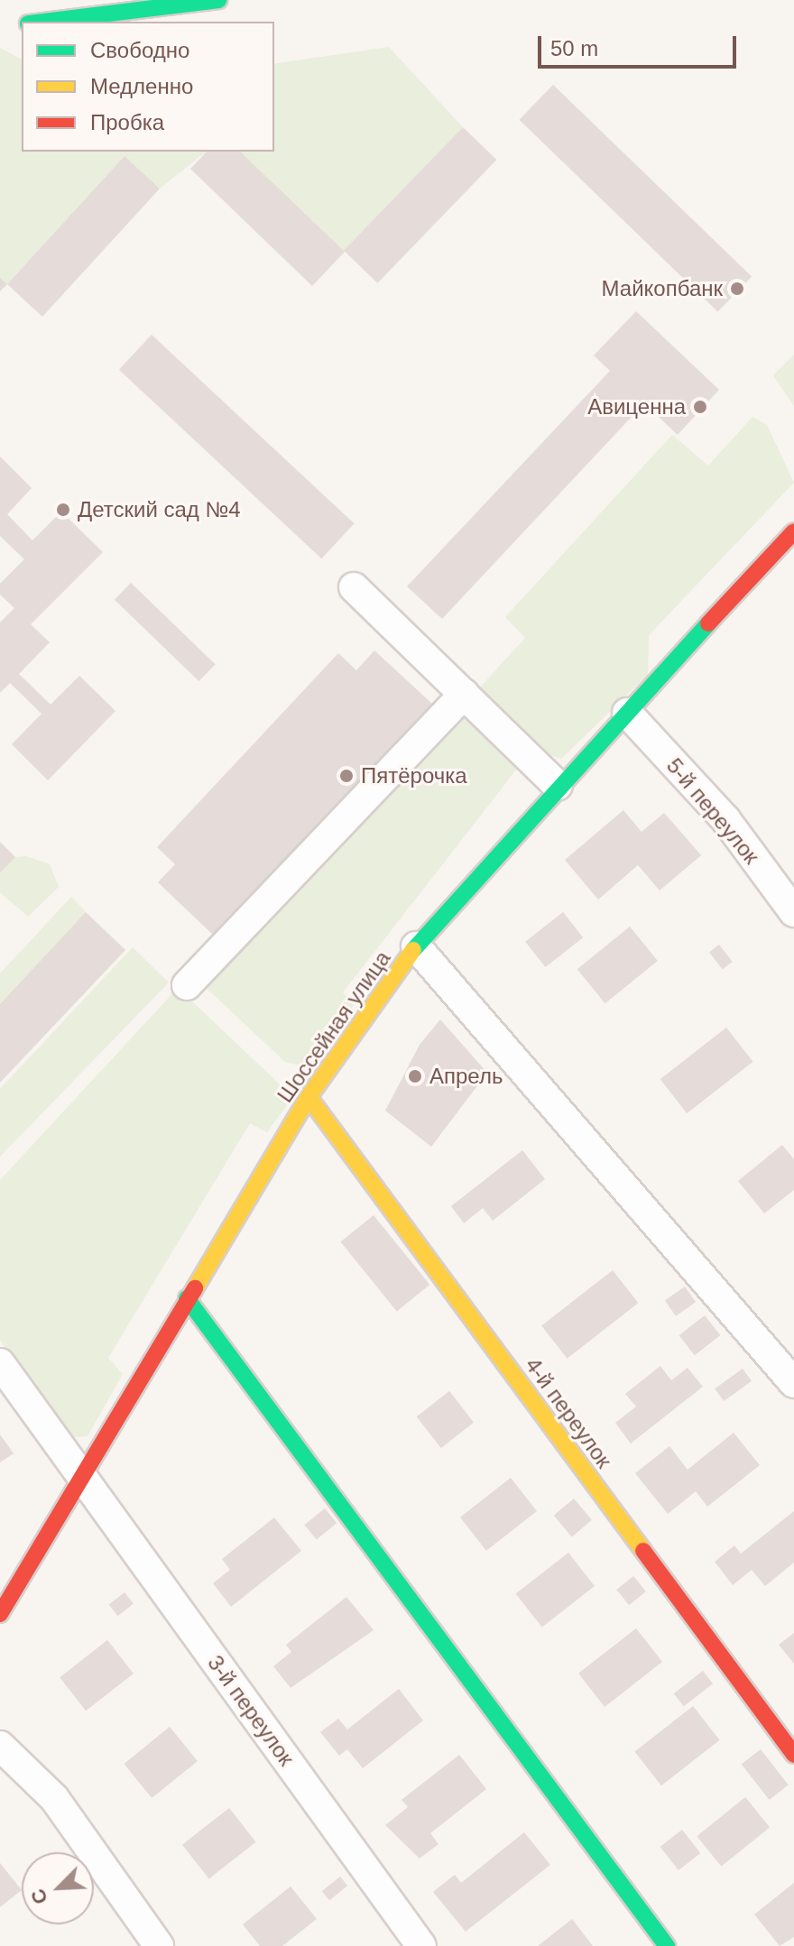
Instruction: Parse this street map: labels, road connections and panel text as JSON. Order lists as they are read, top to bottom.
{
  "streets": {
    "street": [
      "5-й переулок",
      "Шоссейная улица",
      "4-й переулок",
      "3-й переулок"
    ]
  },
  "crossings": [
    ["5-й переулок", "Шоссейная улица"],
    ["Шоссейная улица", "4-й переулок"],
    ["Шоссейная улица", "3-й переулок"]
  ],
  "places": [
    "Майкопбанк",
    "Авиценна",
    "Детский сад №4",
    "Пятёрочка",
    "Апрель"
  ],
  "legend": ["Свободно", "Медленно", "Пробка"],
  "scale_bar": "50 m",
  "north": "bottom left"
}
